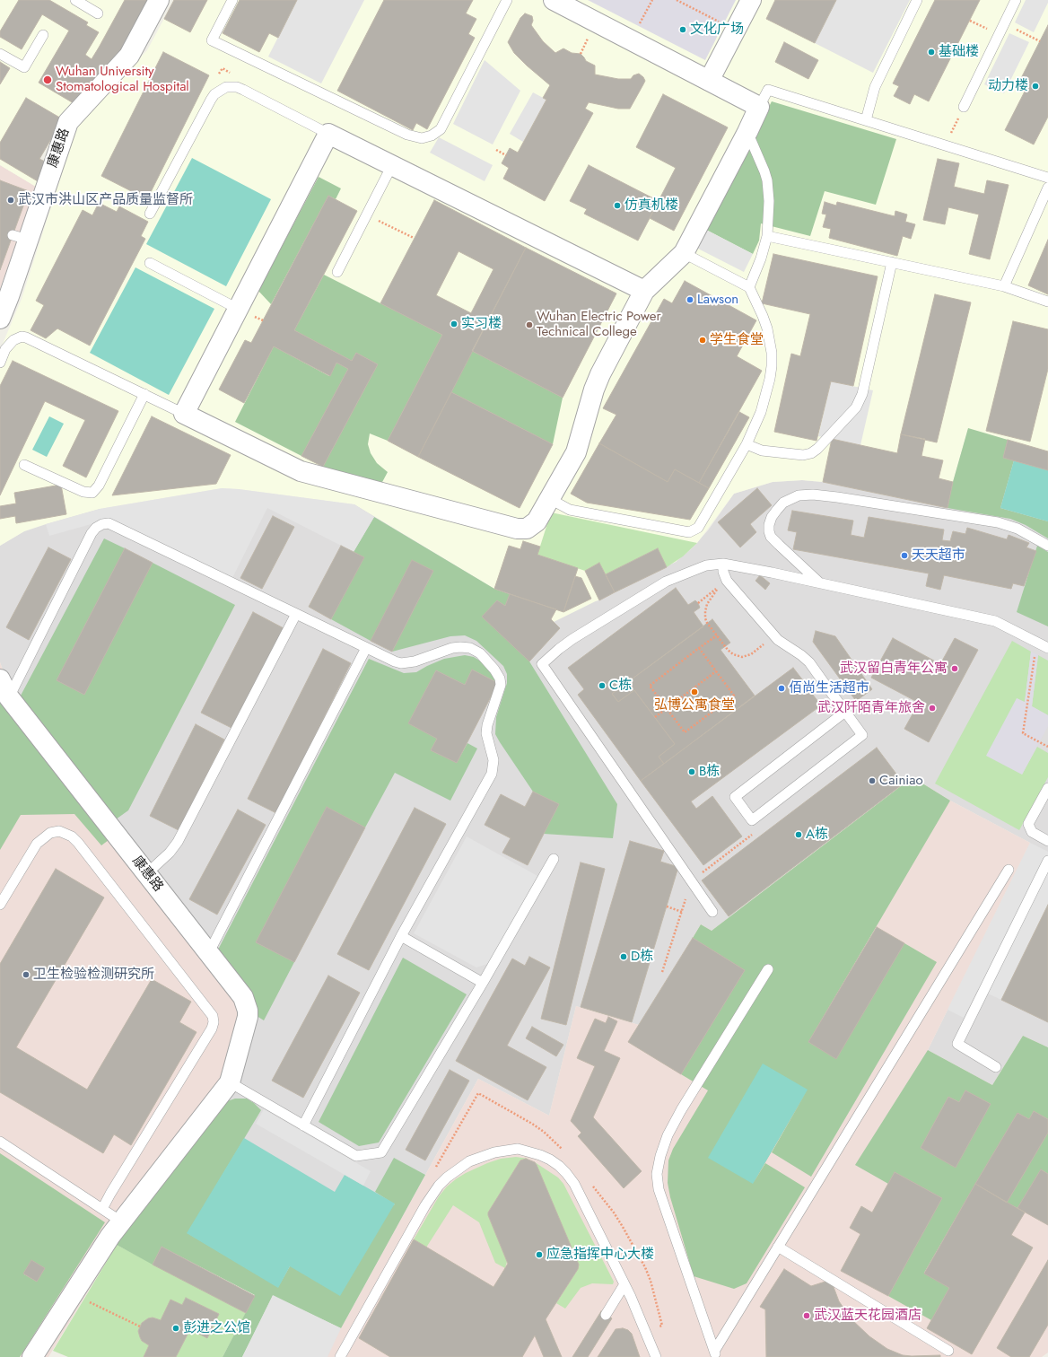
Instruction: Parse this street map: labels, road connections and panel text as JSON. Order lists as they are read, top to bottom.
{
  "streets": {
    "street": ["康惠路"]
  },
  "places": [
    "文化广场",
    "基础楼",
    "Wuhan University Stomatological Hospital",
    "动力楼",
    "武汉市洪山区产品质量监督所",
    "仿真机楼",
    "Lawson",
    "实习楼",
    "Wuhan Electric Power Technical College",
    "学生食堂",
    "天天超市",
    "武汉留白青年公寓",
    "C栋",
    "佰尚生活超市",
    "弘博公寓食堂",
    "武汉阡陌青年旅舍",
    "B栋",
    "Cainiao",
    "A栋",
    "D栋",
    "卫生检验检测研究所",
    "应急指挥中心大楼",
    "武汉蓝天花园酒店",
    "彭进之公馆"
  ]
}
